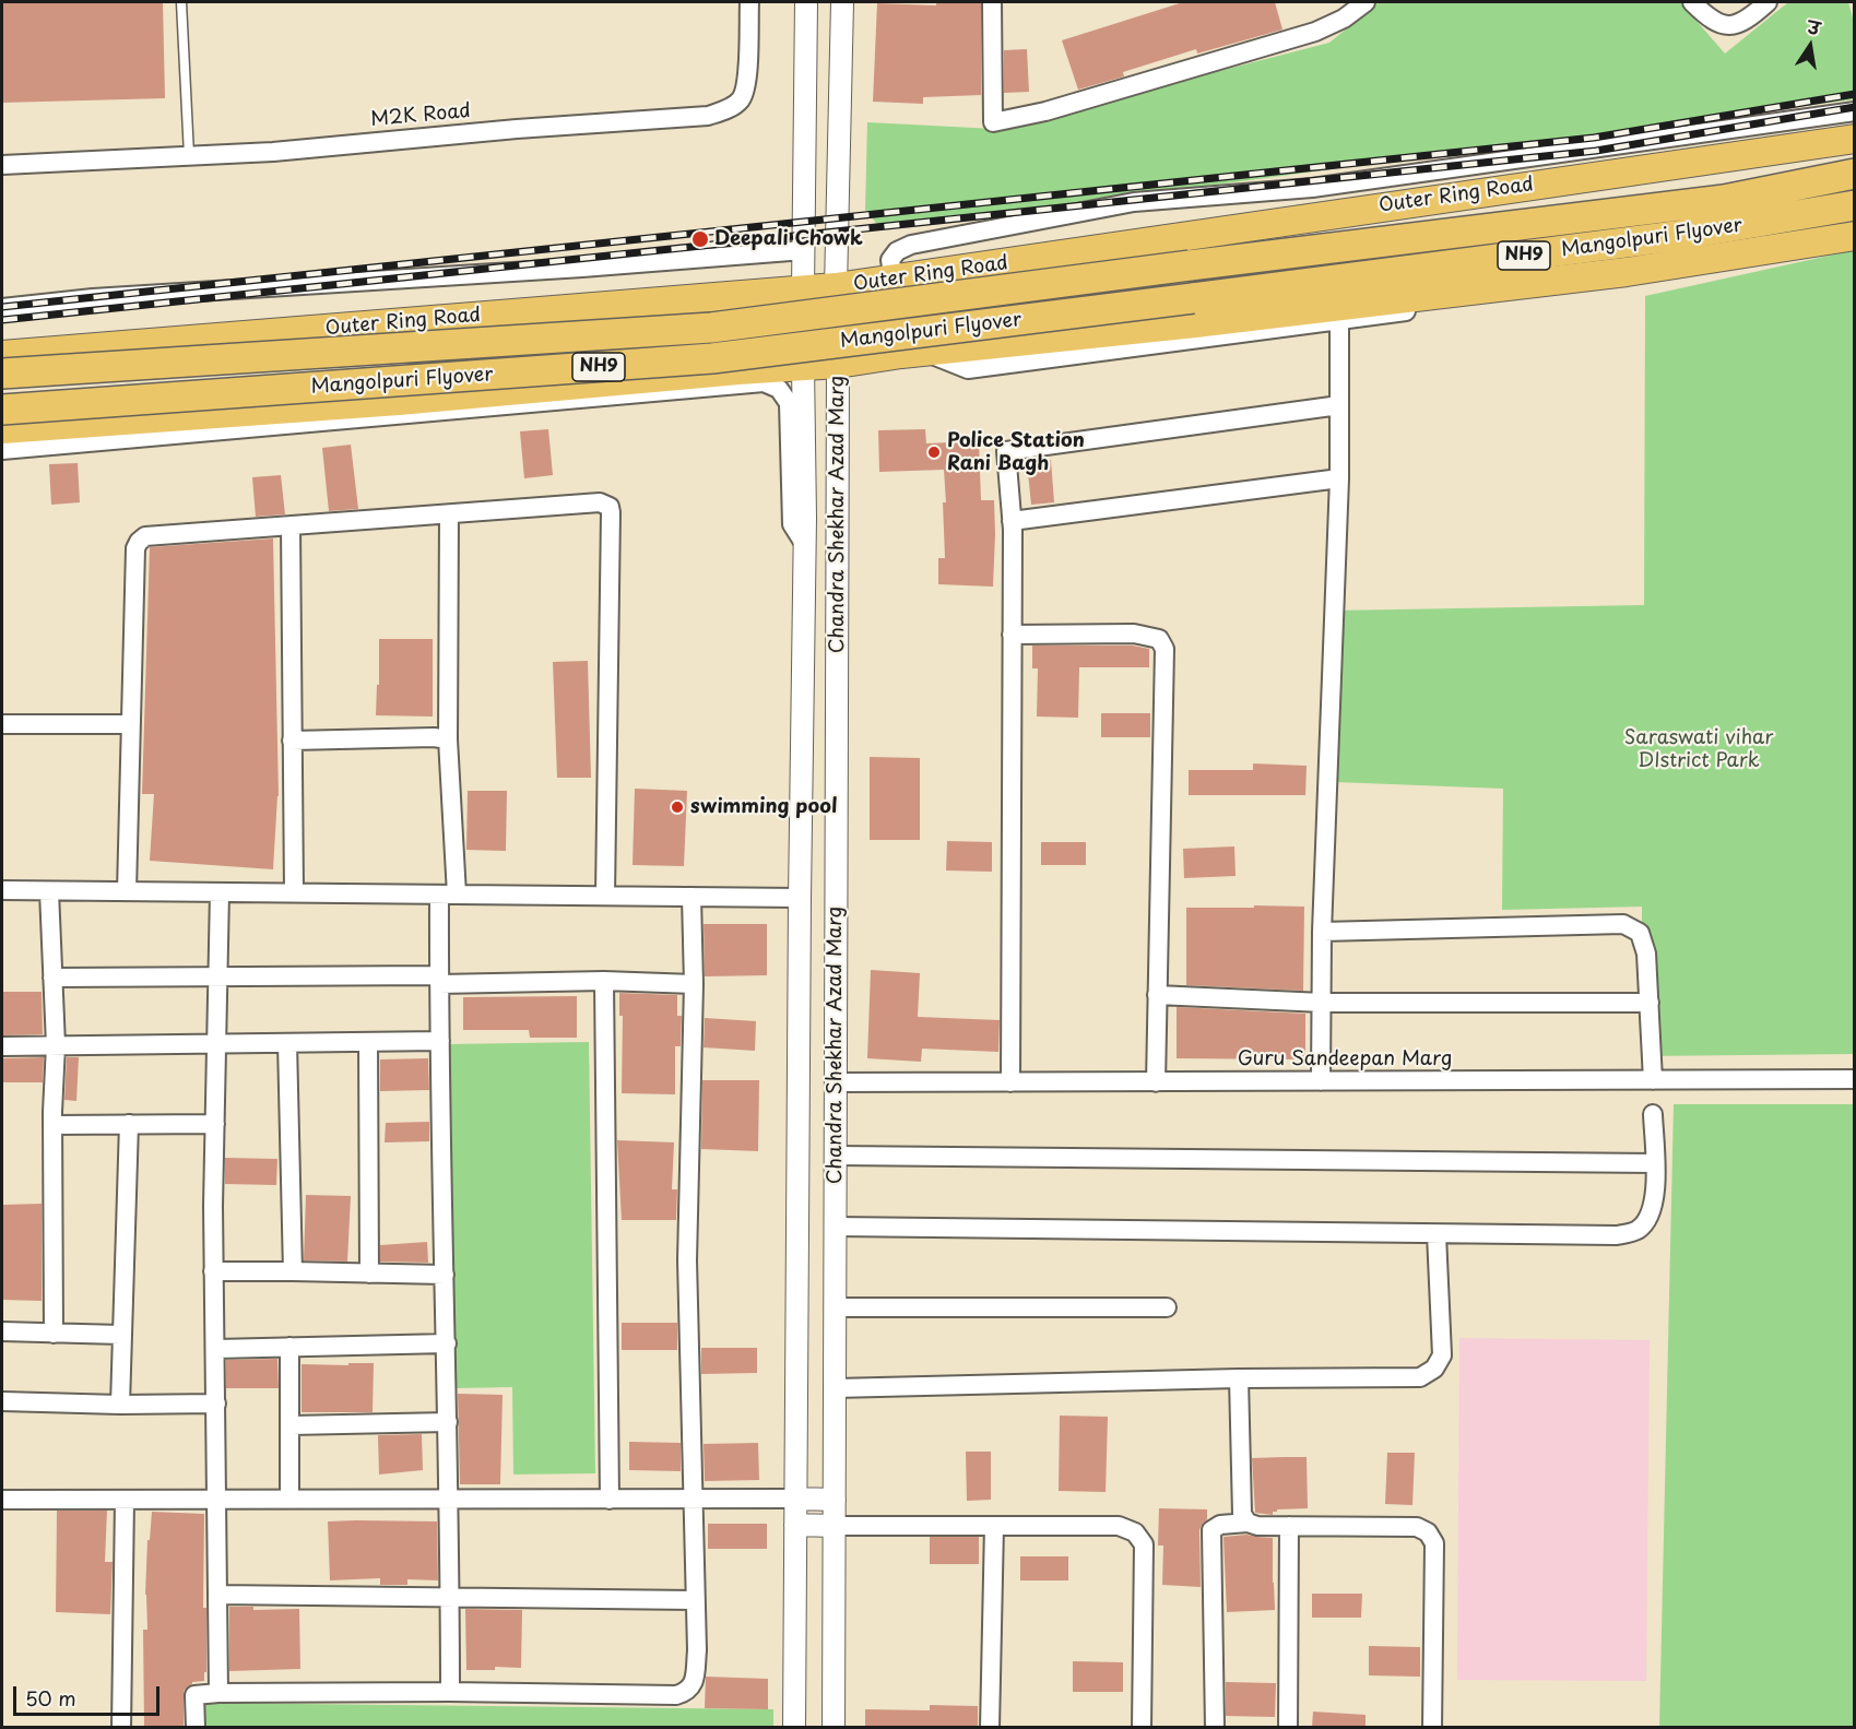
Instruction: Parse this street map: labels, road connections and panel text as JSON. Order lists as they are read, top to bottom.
{
  "streets": {
    "highway": ["Mangolpuri Flyover", "NH9"],
    "main road": ["Outer Ring Road"],
    "street": ["M2K Road", "Chandra Shekhar Azad Marg", "Guru Sandeepan Marg"]
  },
  "crossings": [
    ["Chandra Shekhar Azad Marg", "Guru Sandeepan Marg"]
  ],
  "parks": ["Saraswati vihar DIstrict Park"],
  "places": ["Deepali Chowk", "Police Station Rani Bagh", "swimming pool"],
  "scale_bar": "50 m",
  "north": "top"
}
